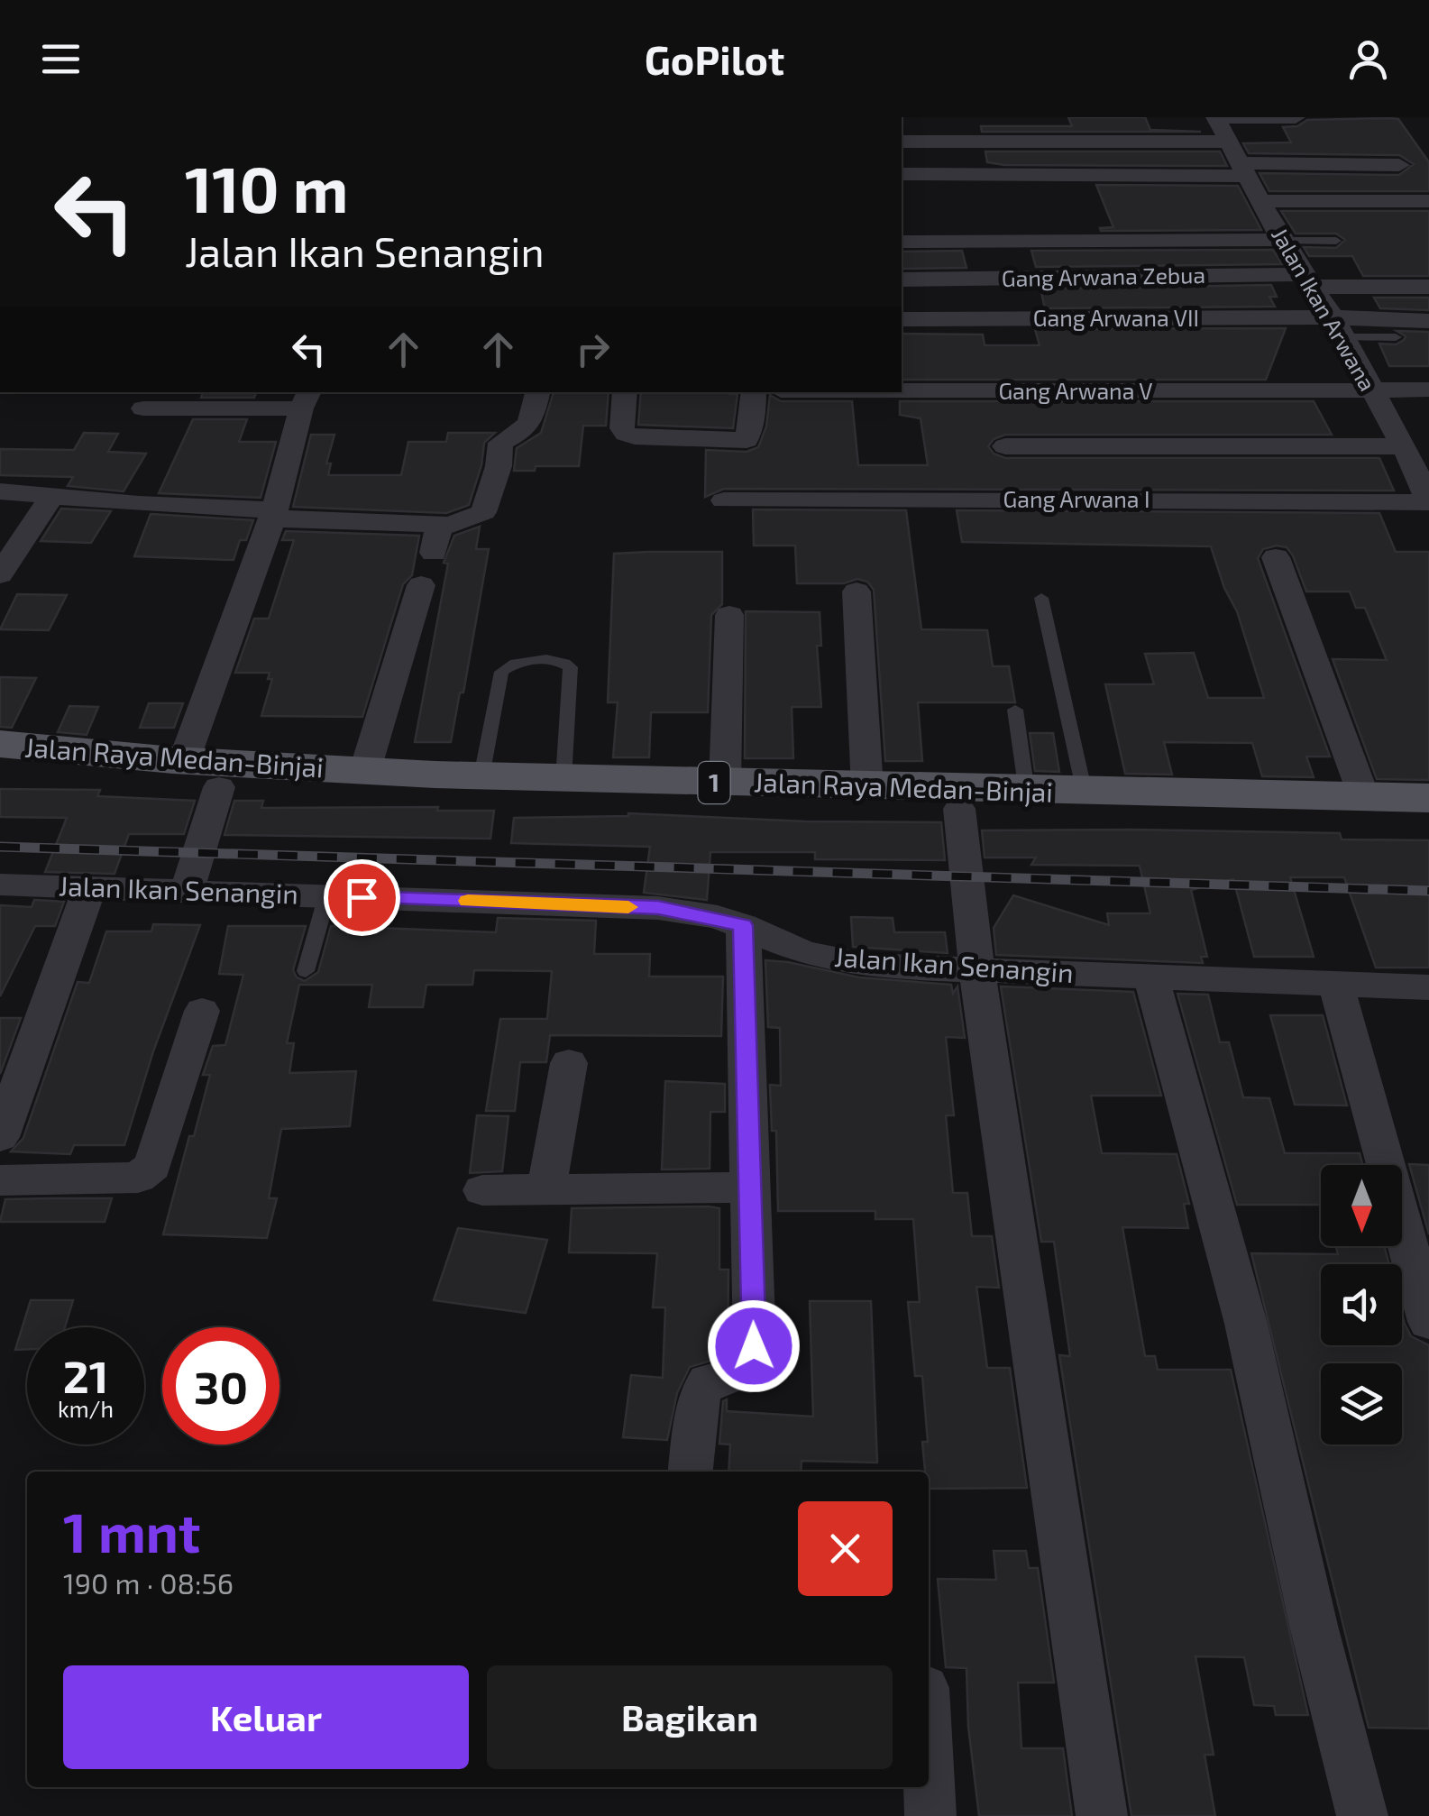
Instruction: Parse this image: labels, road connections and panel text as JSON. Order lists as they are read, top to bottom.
{
  "streets": {
    "main road": ["Jalan Raya Medan-Binjai", "1"],
    "street": [
      "Gang Arwana Zebua",
      "Jalan Ikan Arwana",
      "Gang Arwana VII",
      "Gang Arwana V",
      "Gang Arwana I",
      "Jalan Ikan Senangin"
    ]
  },
  "crossings": [
    ["Gang Arwana Zebua", "Jalan Ikan Arwana"],
    ["Jalan Ikan Arwana", "Gang Arwana VII"],
    ["Jalan Ikan Arwana", "Gang Arwana V"],
    ["Jalan Ikan Arwana", "Gang Arwana I"]
  ],
  "north": "bottom",
  "page": {
    "header": "GoPilot",
    "turn": ["110 m", "Jalan Ikan Senangin"],
    "speed": "21 km/h",
    "limit": "30",
    "heading": ["1 mnt", "190 m · 08:56"],
    "buttons": ["Keluar", "Bagikan"]
  }
}
